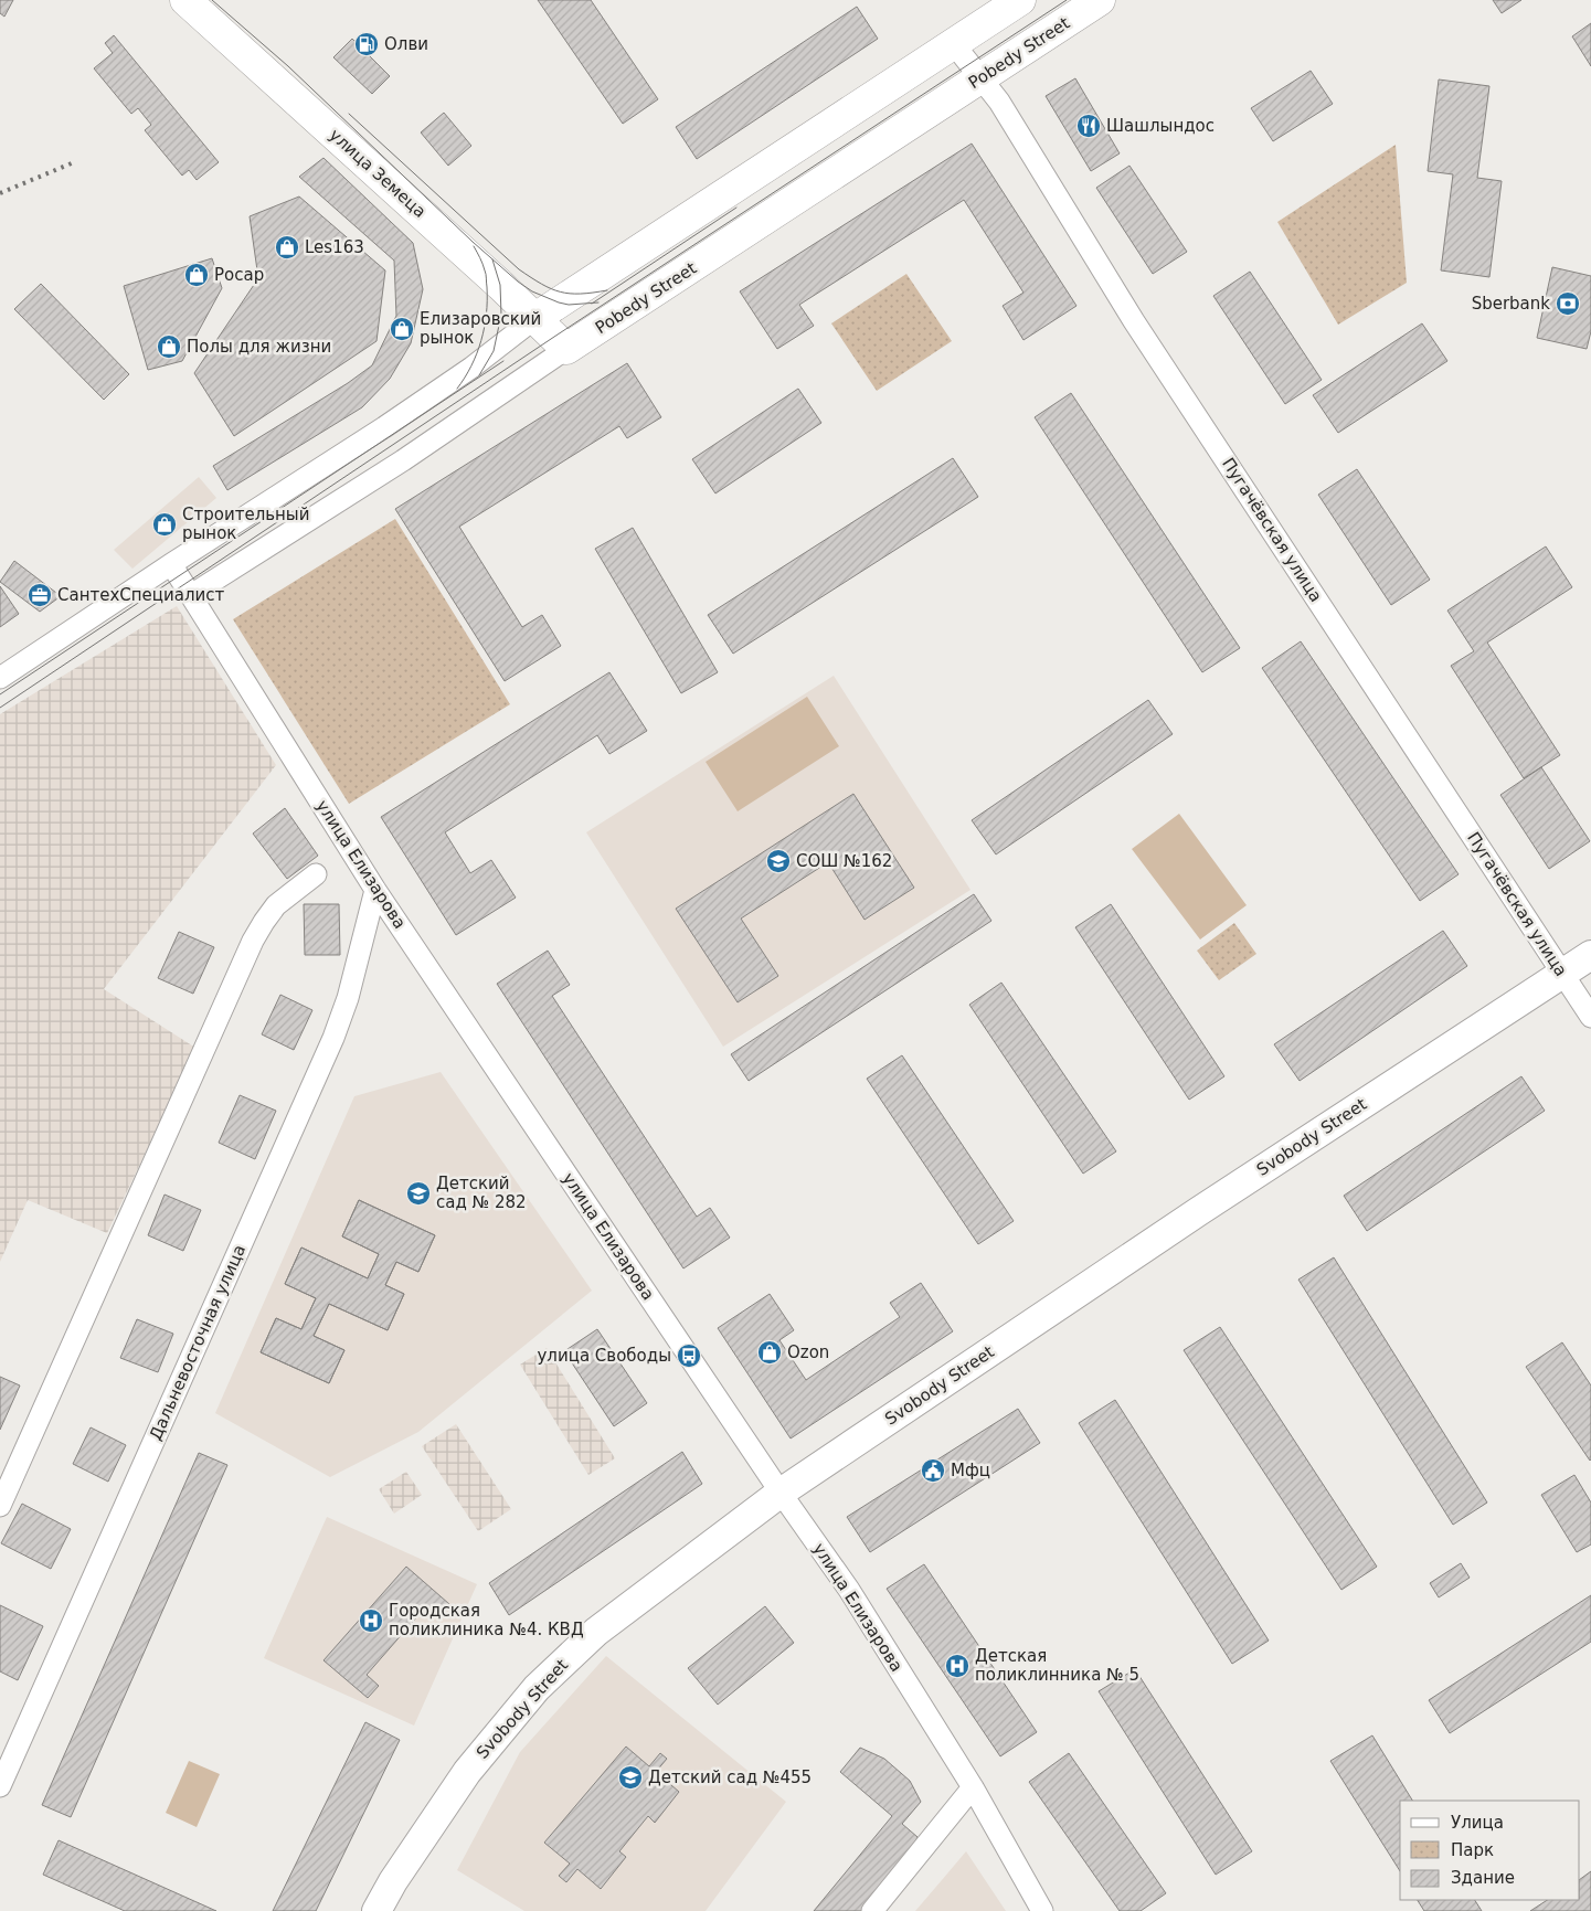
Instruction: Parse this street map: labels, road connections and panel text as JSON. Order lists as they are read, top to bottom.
{
  "streets": {
    "main road": ["Pobedy Street", "улица Земеца"],
    "street": [
      "Пугачёвская улица",
      "улица Елизарова",
      "Svobody Street",
      "Дальневосточная улица"
    ]
  },
  "crossings": [
    ["Pobedy Street", "улица Земеца"],
    ["Pobedy Street", "Пугачёвская улица"],
    ["Pobedy Street", "улица Елизарова"],
    ["Пугачёвская улица", "Svobody Street"],
    ["улица Елизарова", "Svobody Street"],
    ["улица Елизарова", "Дальневосточная улица"]
  ],
  "places": {
    "fuel station": ["Олви"],
    "restaurant": ["Шашлындос"],
    "shop": [
      "Les163",
      "Росар",
      "Елизаровский рынок",
      "Полы для жизни",
      "Строительный рынок",
      "Ozon"
    ],
    "bank": ["Sberbank"],
    "office": ["СантехСпециалист"],
    "school or university": ["СОШ №162", "Детский сад № 282", "Детский сад №455"],
    "bus stop": ["улица Свободы"],
    "public building": ["Мфц"],
    "hospital": ["Городская поликлиника №4. КВД", "Детская поликлинника № 5"]
  },
  "legend": ["Улица", "Парк", "Здание"]
}
